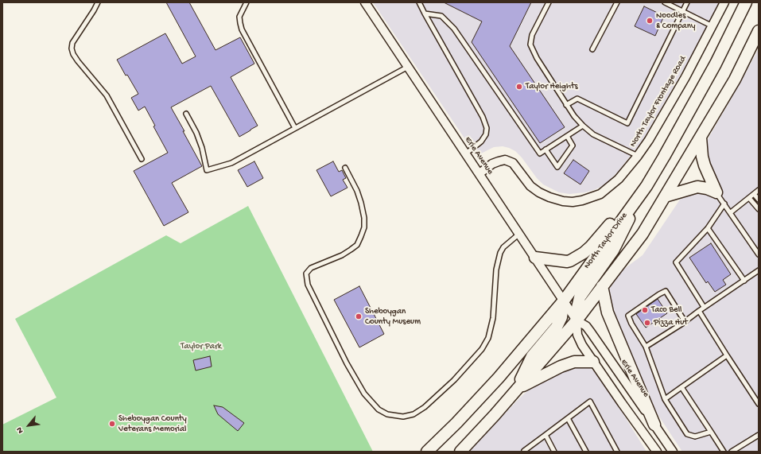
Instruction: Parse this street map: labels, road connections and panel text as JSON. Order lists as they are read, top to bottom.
{
  "streets": {
    "main road": ["North Taylor Drive"],
    "street": ["North Taylor Frontage Road", "Erie Avenue"]
  },
  "crossings": [
    ["North Taylor Frontage Road", "Erie Avenue"],
    ["Erie Avenue", "North Taylor Drive"]
  ],
  "parks": ["Taylor Park"],
  "places": [
    "Noodles & Company",
    "Taylor Heights",
    "Taco Bell",
    "Sheboygan County Museum",
    "Pizza Hut",
    "Sheboygan County Veterans Memorial"
  ],
  "north": "bottom left"
}
